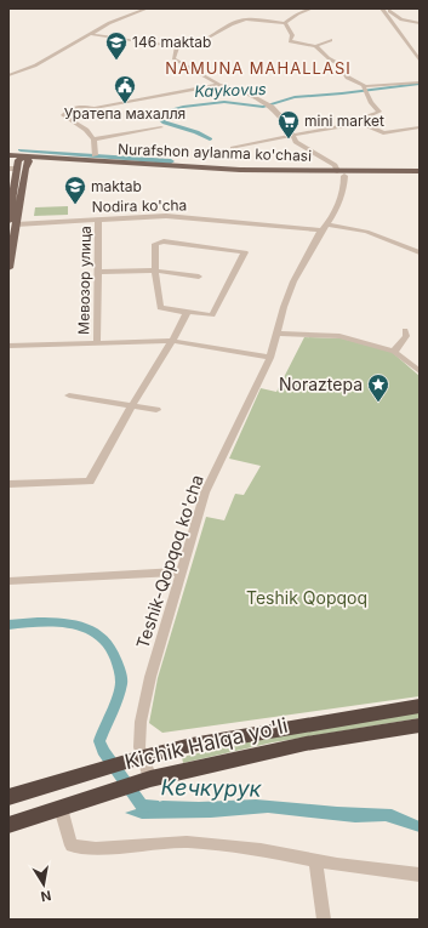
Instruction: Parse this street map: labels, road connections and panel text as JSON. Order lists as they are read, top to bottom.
{
  "streets": {
    "highway": ["Kichik Halqa yo'li"],
    "main road": ["Nurafshon aylanma ko'chasi"],
    "street": ["Nodira ko'cha", "Мевозор улица", "Teshik-Qopqoq ko'cha"]
  },
  "crossings": [
    ["Nurafshon aylanma ko'chasi", "Teshik-Qopqoq ko'cha"],
    ["Nodira ko'cha", "Мевозор улица"],
    ["Nodira ko'cha", "Teshik-Qopqoq ko'cha"],
    ["Teshik-Qopqoq ko'cha", "Kichik Halqa yo'li"]
  ],
  "districts": ["NAMUNA MAHALLASI"],
  "water": ["Kaykovus", "Кечкурук"],
  "parks": ["Teshik Qopqoq"],
  "places": {
    "school or university": ["146 maktab", "maktab"],
    "public building": ["Уратепа махалля"],
    "supermarket": ["mini market"],
    "place": ["Noraztepa"]
  },
  "north": "bottom"
}
